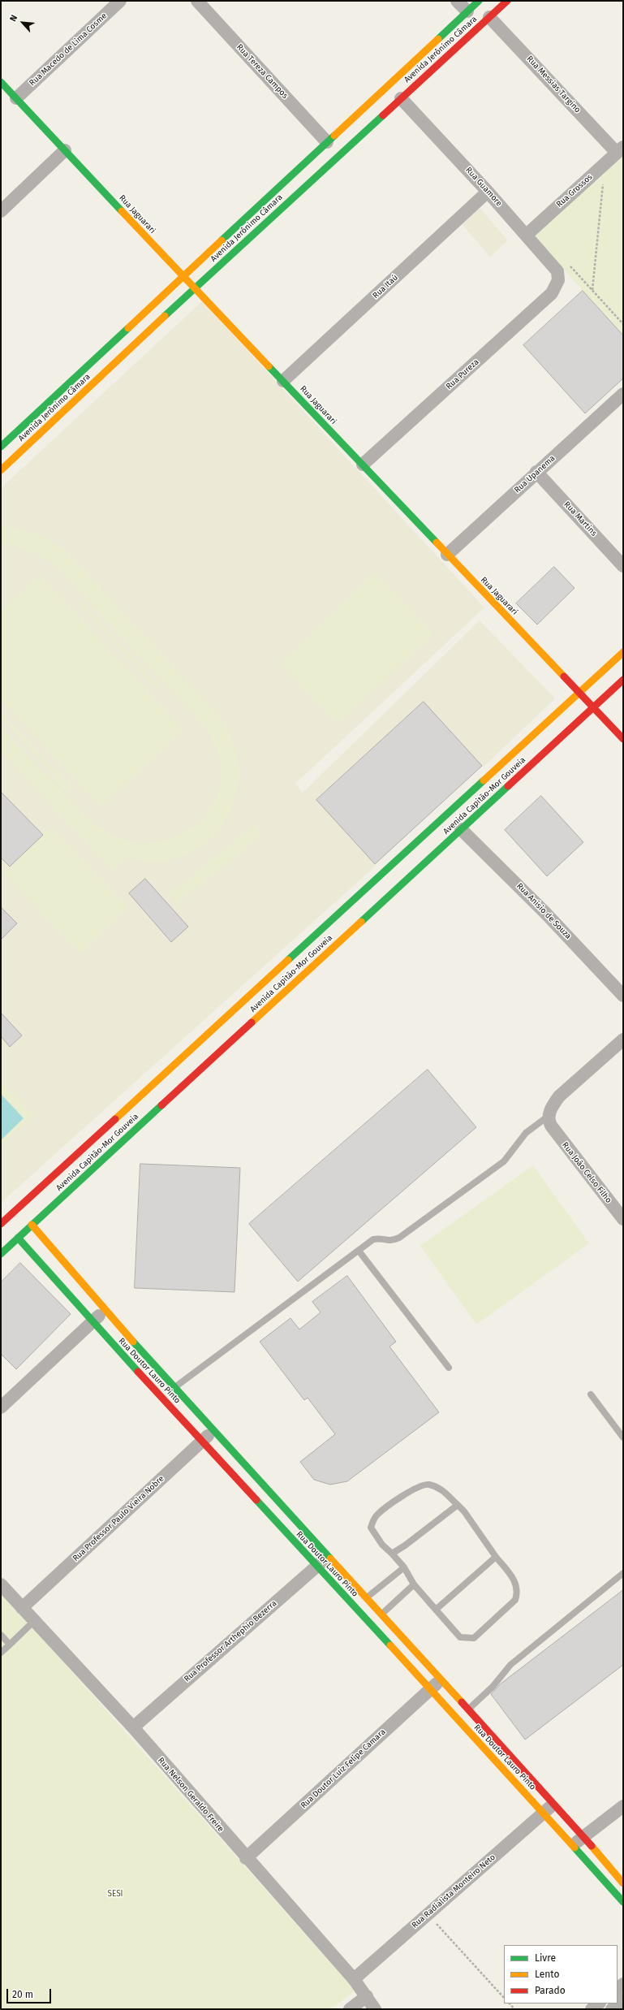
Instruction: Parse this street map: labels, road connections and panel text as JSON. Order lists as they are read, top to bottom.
{
  "streets": {
    "main road": [
      "Avenida Jerônimo Câmara",
      "Rua Jaguarari",
      "Avenida Capitão-Mor Gouveia",
      "Rua Doutor Lauro Pinto"
    ],
    "street": [
      "Rua Macedo de Lima Cosme",
      "Rua Tereza Campos",
      "Rua Messias Targino",
      "Rua Guamore",
      "Rua Grossos",
      "Rua Itaú",
      "Rua Pureza",
      "Rua Upanema",
      "Rua Martins",
      "Rua Anísio de Souza",
      "Rua João Celso Filho",
      "Rua Professor Paulo Vieira Nobre",
      "Rua Professor Arthephio Bezerra",
      "Rua Doutor Luiz Felipe Camara",
      "Rua Nelson Geraldo Freire",
      "Rua Radialista Monteiro Neto"
    ]
  },
  "crossings": [
    ["Rua Macedo de Lima Cosme", "Rua Jaguarari"],
    ["Avenida Jerônimo Câmara", "Rua Tereza Campos"],
    ["Avenida Jerônimo Câmara", "Rua Messias Targino"],
    ["Avenida Jerônimo Câmara", "Rua Guamore"],
    ["Avenida Jerônimo Câmara", "Rua Jaguarari"],
    ["Rua Messias Targino", "Rua Grossos"],
    ["Rua Guamore", "Rua Grossos"],
    ["Rua Guamore", "Rua Itaú"],
    ["Rua Guamore", "Rua Pureza"],
    ["Rua Jaguarari", "Rua Itaú"],
    ["Rua Jaguarari", "Rua Pureza"],
    ["Rua Jaguarari", "Rua Upanema"],
    ["Rua Jaguarari", "Avenida Capitão-Mor Gouveia"],
    ["Rua Upanema", "Rua Martins"],
    ["Avenida Capitão-Mor Gouveia", "Rua Anísio de Souza"],
    ["Avenida Capitão-Mor Gouveia", "Rua Doutor Lauro Pinto"],
    ["Rua Doutor Lauro Pinto", "Rua Professor Paulo Vieira Nobre"],
    ["Rua Doutor Lauro Pinto", "Rua Professor Arthephio Bezerra"],
    ["Rua Doutor Lauro Pinto", "Rua Doutor Luiz Felipe Camara"],
    ["Rua Doutor Lauro Pinto", "Rua Radialista Monteiro Neto"],
    ["Rua Professor Paulo Vieira Nobre", "Rua Nelson Geraldo Freire"],
    ["Rua Professor Arthephio Bezerra", "Rua Nelson Geraldo Freire"],
    ["Rua Doutor Luiz Felipe Camara", "Rua Nelson Geraldo Freire"],
    ["Rua Nelson Geraldo Freire", "Rua Radialista Monteiro Neto"]
  ],
  "parks": ["SESI"],
  "legend": ["Livre", "Lento", "Parado"],
  "scale_bar": "20 m",
  "north": "top left"
}
